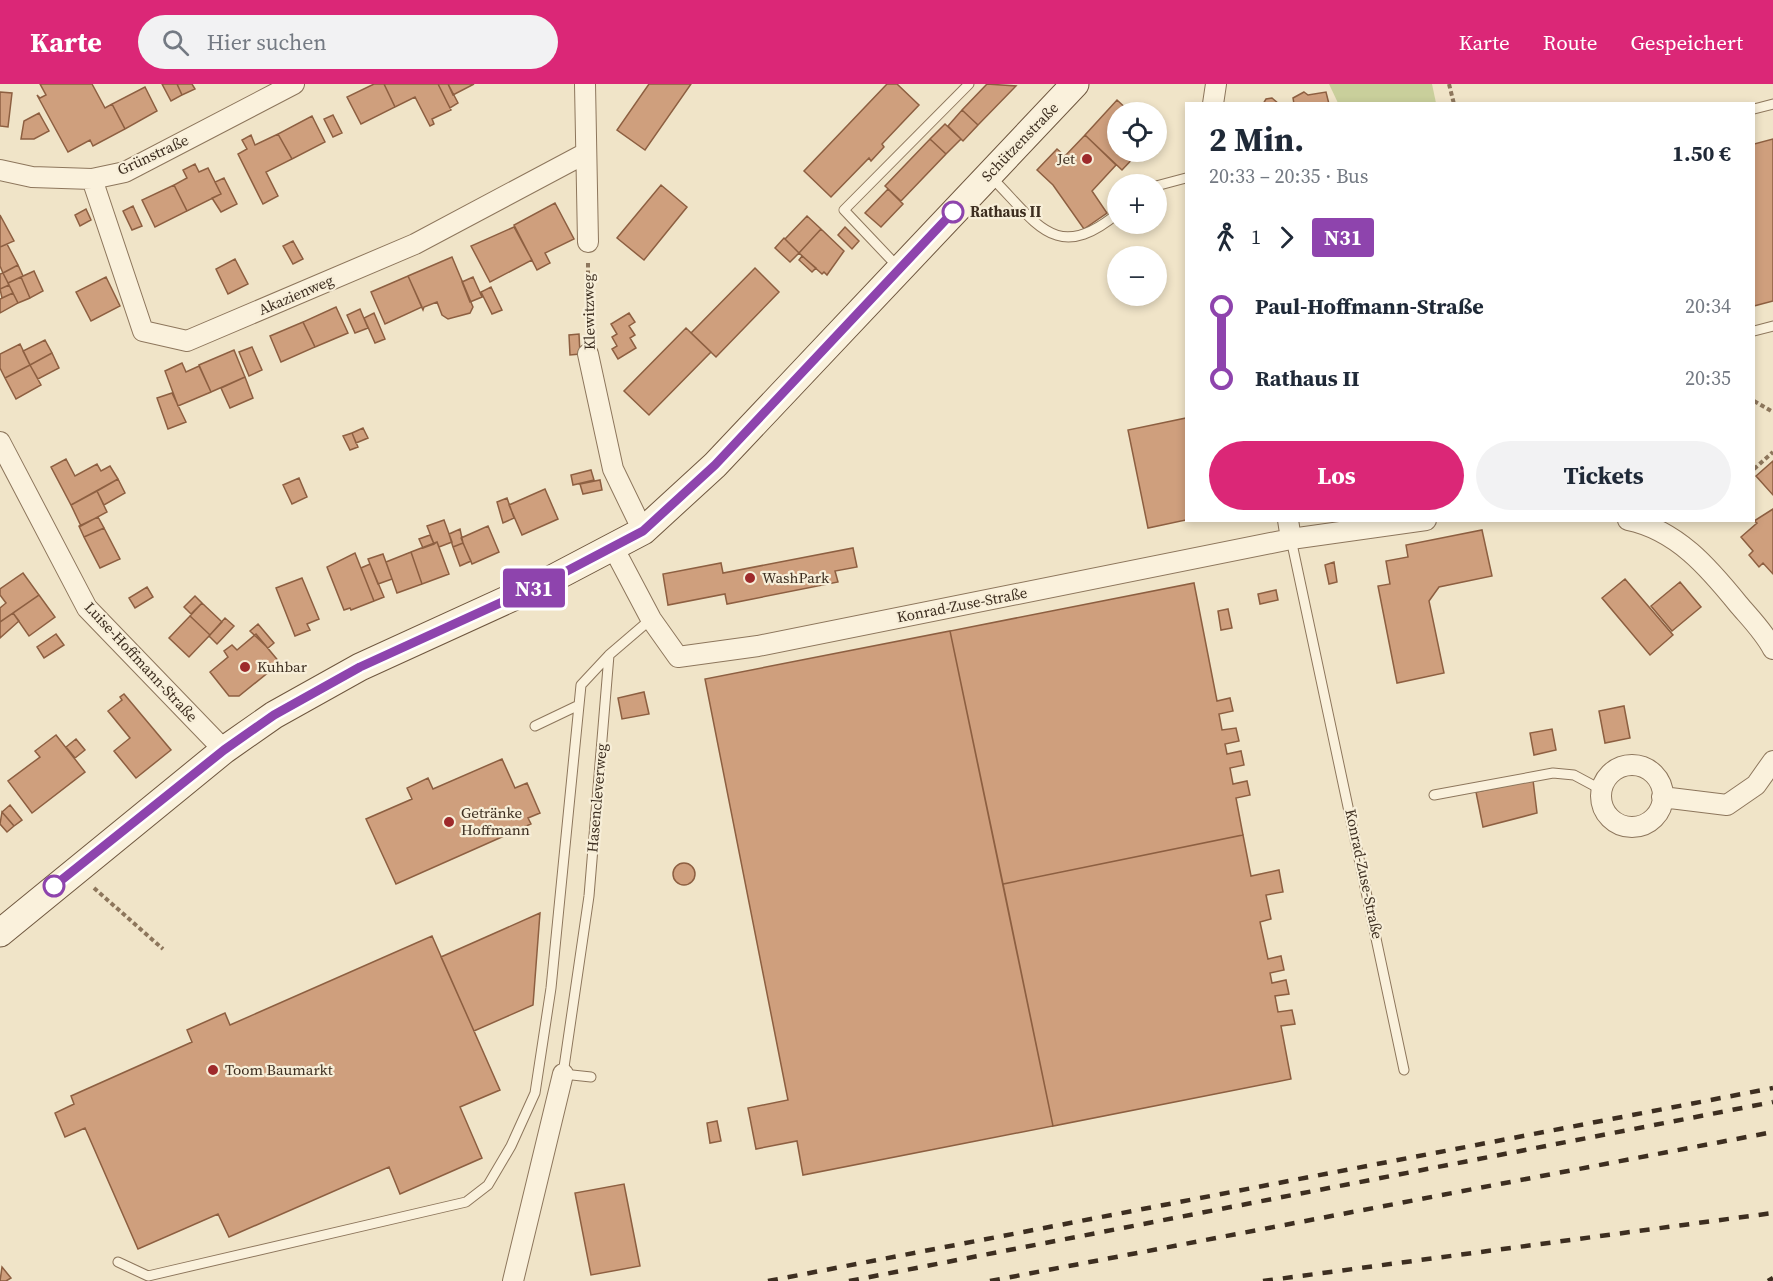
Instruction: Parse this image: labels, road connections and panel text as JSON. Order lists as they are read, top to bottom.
{
  "streets": {
    "main road": ["Schützenstraße"],
    "street": [
      "Grünstraße",
      "Akazienweg",
      "Klewitzweg",
      "Konrad-Zuse-Straße",
      "Luise-Hoffmann-Straße",
      "Hasencleverweg"
    ]
  },
  "crossings": [
    ["Schützenstraße", "Klewitzweg"],
    ["Schützenstraße", "Luise-Hoffmann-Straße"],
    ["Grünstraße", "Akazienweg"]
  ],
  "places": [
    "Jet",
    "Rathaus II",
    "WashPark",
    "Kuhbar",
    "Getränke Hoffmann",
    "Toom Baumarkt"
  ],
  "lines": ["bus line N31"],
  "page": {
    "header": "Karte",
    "search": "Hier suchen",
    "nav": ["Karte", "Route", "Gespeichert"],
    "on_map": "N31",
    "map_buttons": ["+", "−"],
    "heading": ["2 Min.", "20:33 – 20:35 · Bus", "1.50 €"],
    "legs": ["1", "N31"],
    "list": [
      {
        "name": "Paul-Hoffmann-Straße",
        "value": "20:34"
      },
      {
        "name": "Rathaus II",
        "value": "20:35"
      }
    ],
    "buttons": ["Los", "Tickets"]
  }
}
